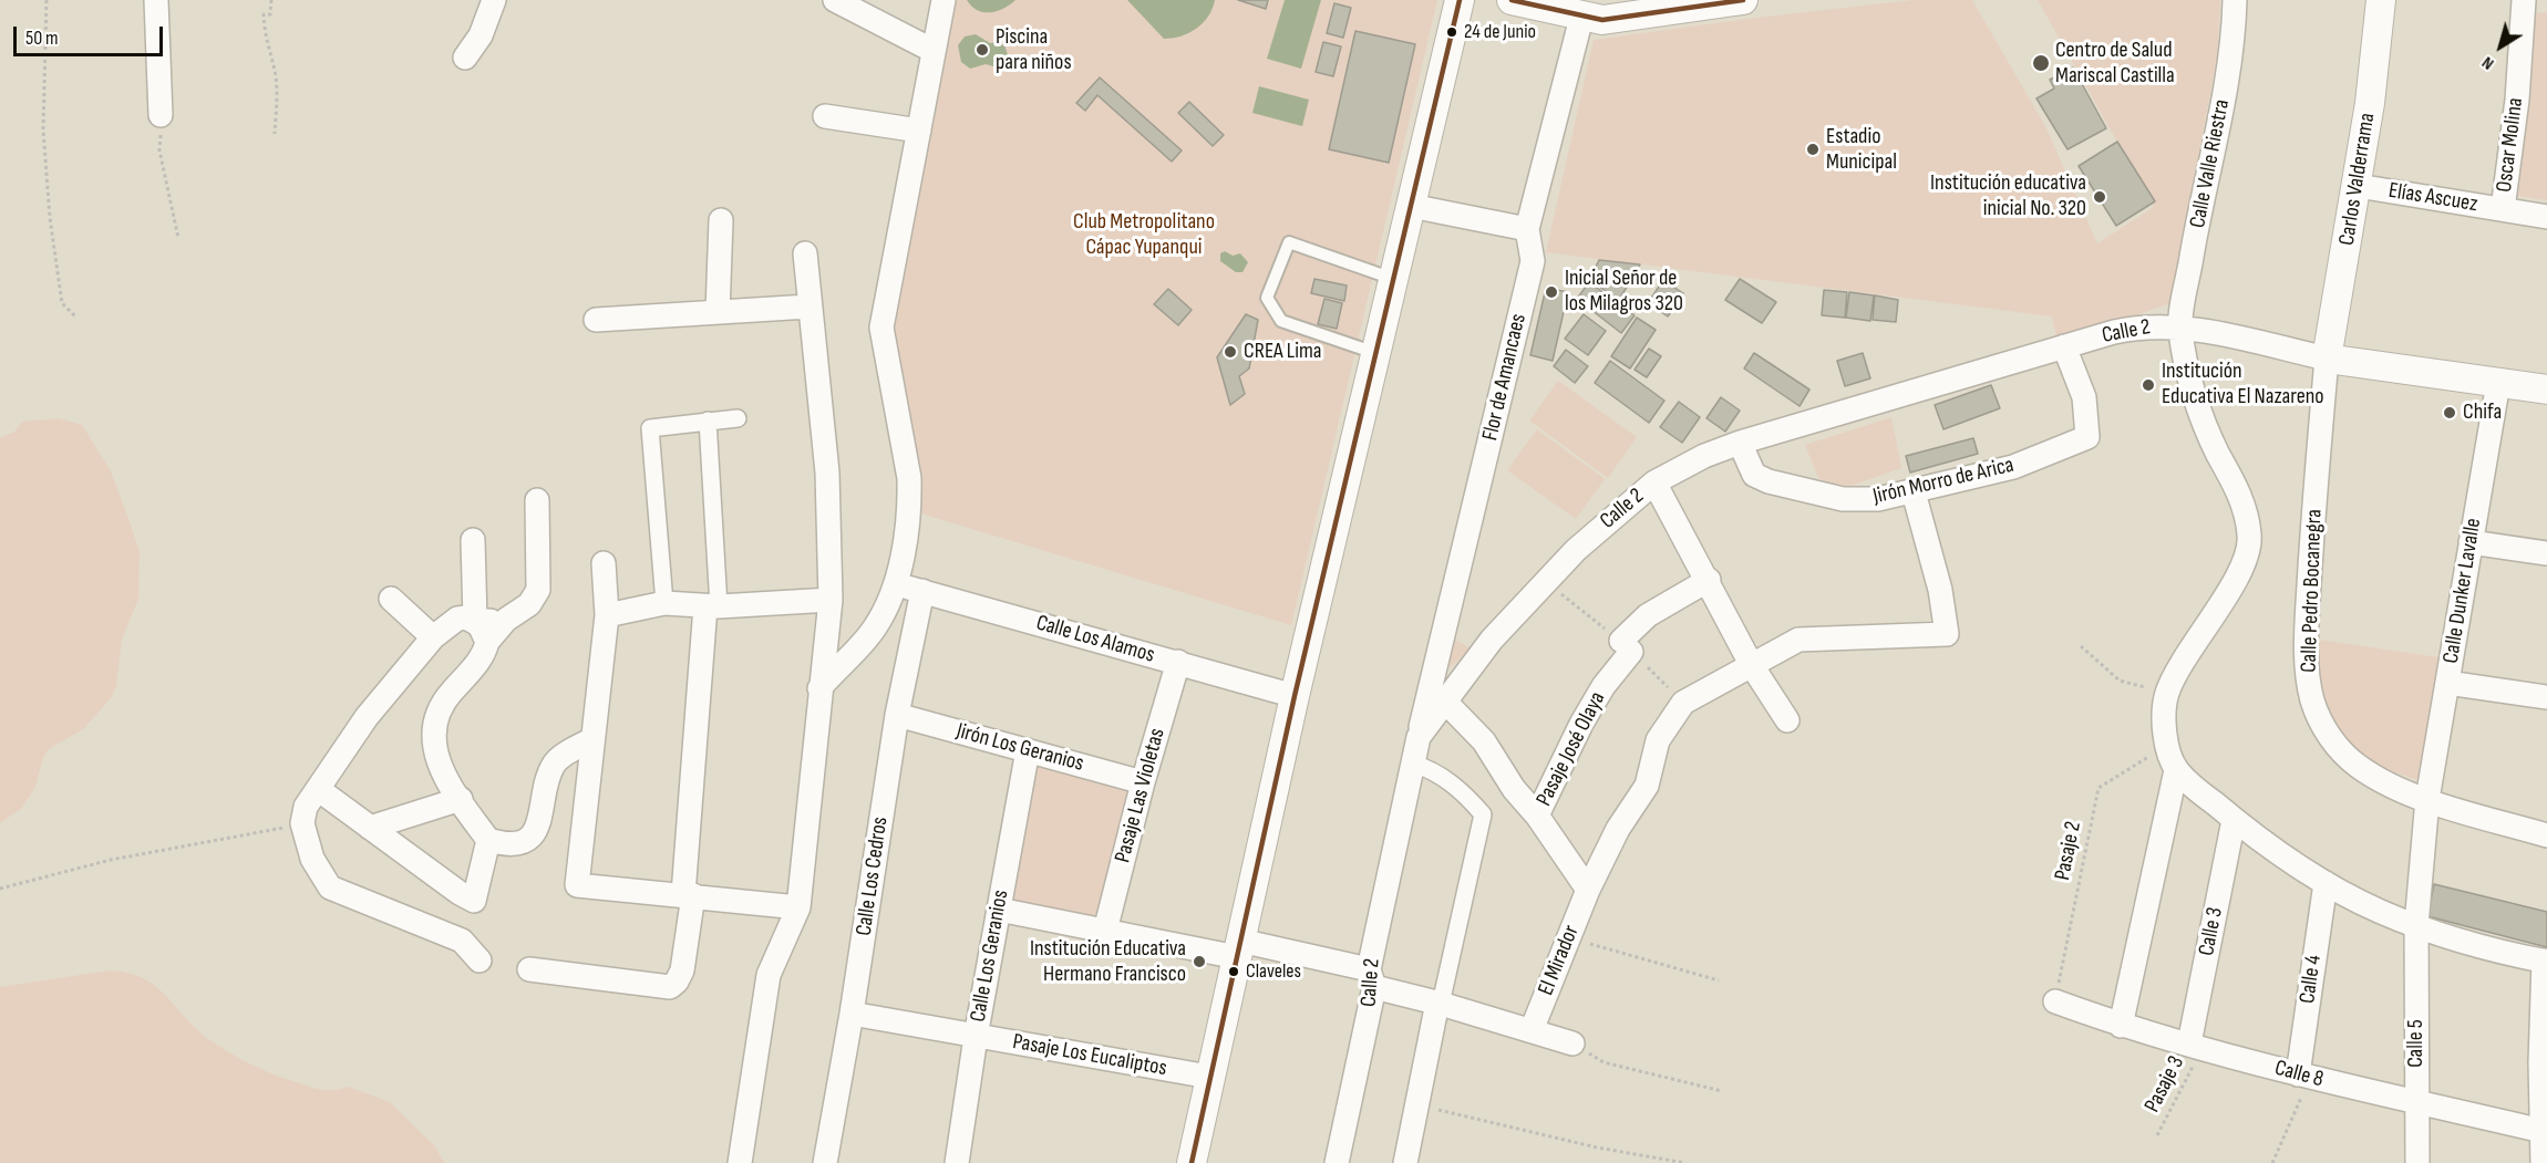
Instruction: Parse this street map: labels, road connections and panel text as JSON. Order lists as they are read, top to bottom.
{
  "streets": {
    "street": [
      "Oscar Molina",
      "Calle Valle Riestra",
      "Carlos Valderrama",
      "Elías Ascuez",
      "Calle 2",
      "Flor de Amancaes",
      "Jirón Morro de Arica",
      "Calle Pedro Bocanegra",
      "Calle Dunker Lavalle",
      "Calle Los Alamos",
      "Jirón Los Geranios",
      "Pasaje José Olaya",
      "Pasaje Las Violetas",
      "Calle Los Cedros",
      "Calle 3",
      "Calle Los Geranios",
      "El Mirador",
      "Calle 4",
      "Calle 5",
      "Pasaje Los Eucaliptos",
      "Calle 8"
    ],
    "path": ["Pasaje 2", "Pasaje 3"]
  },
  "crossings": [
    ["Oscar Molina", "Elías Ascuez"],
    ["Calle Valle Riestra", "Calle 2"],
    ["Carlos Valderrama", "Elías Ascuez"],
    ["Carlos Valderrama", "Calle 2"],
    ["Carlos Valderrama", "Calle Pedro Bocanegra"],
    ["Calle 2", "Flor de Amancaes"],
    ["Calle 2", "Jirón Morro de Arica"],
    ["Calle 2", "Calle Pedro Bocanegra"],
    ["Jirón Morro de Arica", "El Mirador"],
    ["Calle Pedro Bocanegra", "Calle Dunker Lavalle"],
    ["Calle Dunker Lavalle", "Calle 5"],
    ["Calle Los Alamos", "Pasaje Las Violetas"],
    ["Calle Los Alamos", "Calle Los Cedros"],
    ["Jirón Los Geranios", "Pasaje Las Violetas"],
    ["Jirón Los Geranios", "Calle Los Cedros"],
    ["Jirón Los Geranios", "Calle Los Geranios"],
    ["Pasaje 2", "Calle 8"],
    ["Calle Los Cedros", "Pasaje Los Eucaliptos"],
    ["Calle 3", "Calle 8"],
    ["Calle 3", "Pasaje 3"],
    ["Calle Los Geranios", "Pasaje Los Eucaliptos"],
    ["Calle 4", "Calle 8"],
    ["Calle 5", "Calle 8"],
    ["Calle 8", "Pasaje 3"]
  ],
  "parks": ["Club Metropolitano Cápac Yupanqui"],
  "places": [
    "24 de Junio",
    "Piscina para niños",
    "Centro de Salud Mariscal Castilla",
    "Estadio Municipal",
    "Institución educativa inicial No. 320",
    "Inicial Señor de los Milagros 320",
    "CREA Lima",
    "Institución Educativa El Nazareno",
    "Chifa",
    "Institución Educativa Hermano Francisco",
    "Claveles"
  ],
  "scale_bar": "50 m",
  "north": "bottom left"
}
